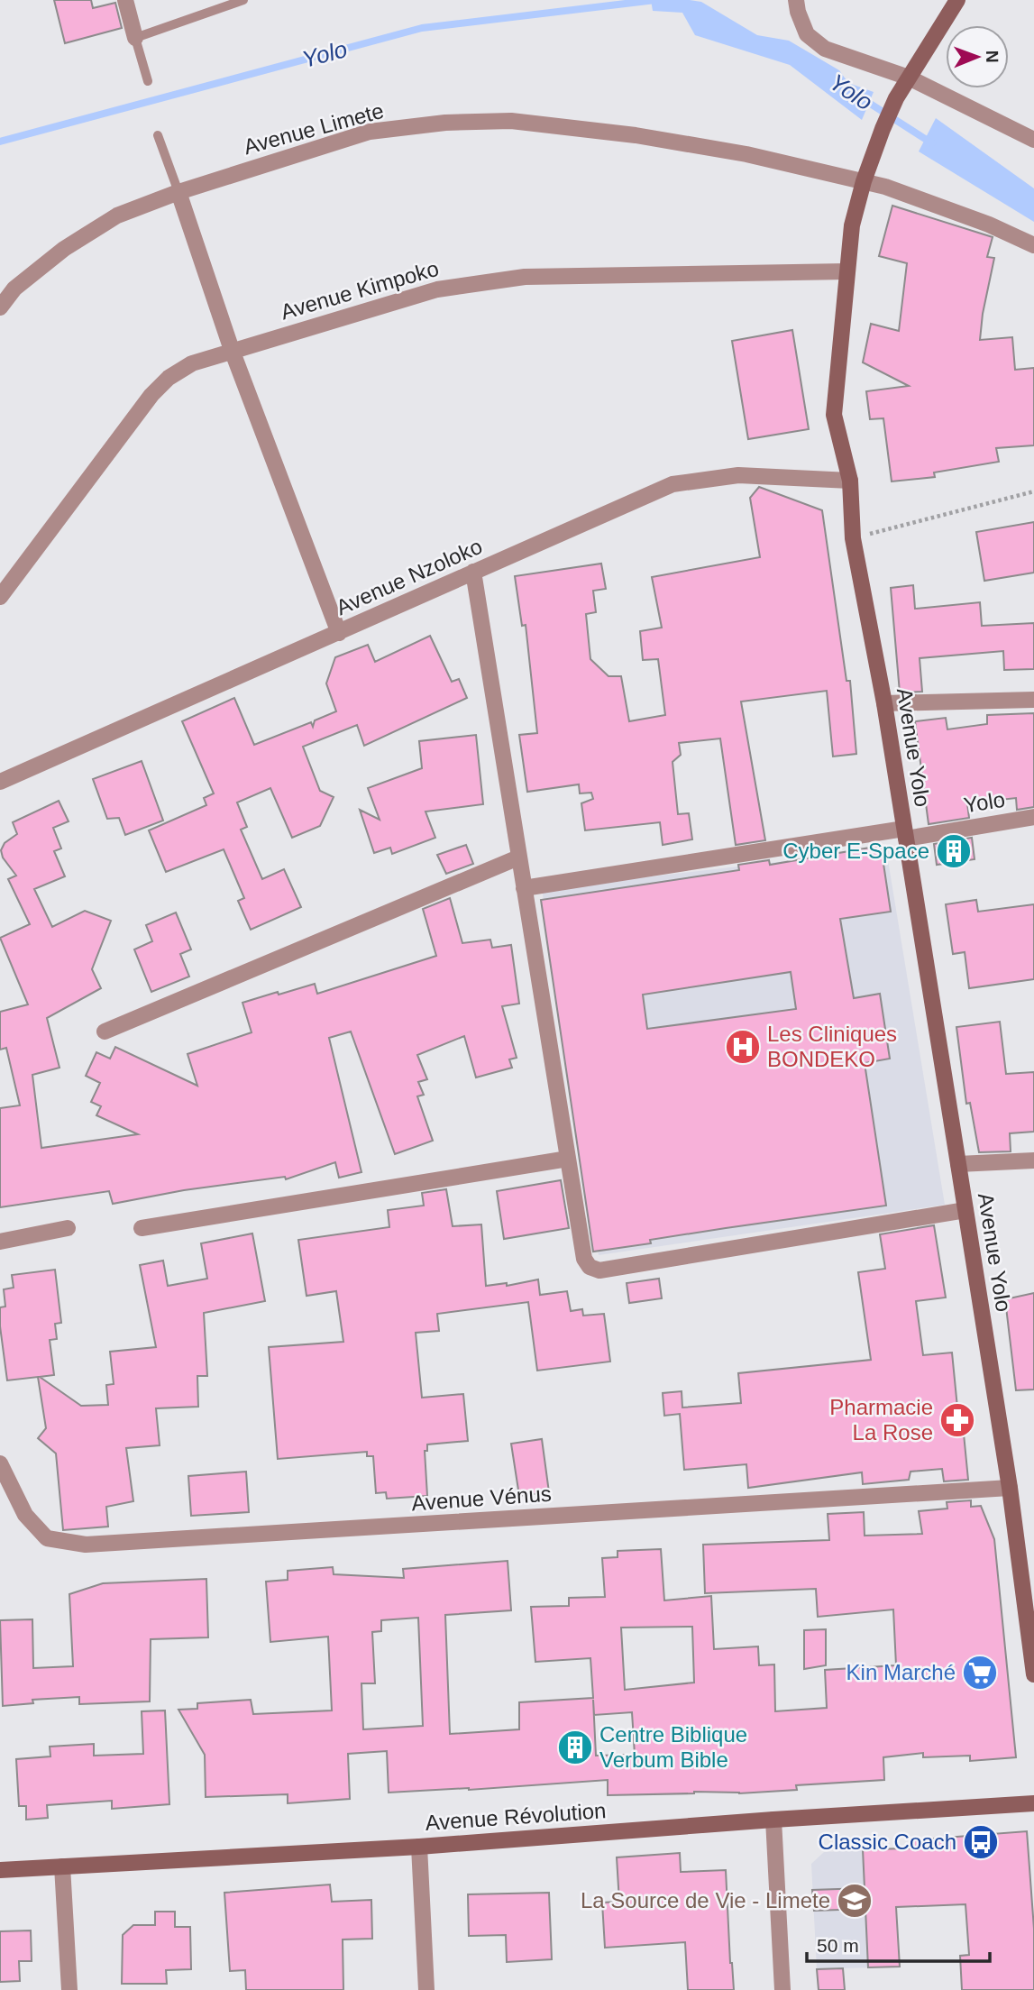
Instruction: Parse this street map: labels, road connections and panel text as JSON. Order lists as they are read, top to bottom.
{
  "streets": {
    "street": [
      "Avenue Limete",
      "Avenue Kimpoko",
      "Avenue Nzoloko",
      "Avenue Yolo",
      "Yolo",
      "Avenue Vénus",
      "Avenue Révolution"
    ]
  },
  "crossings": [
    ["Avenue Limete", "Avenue Yolo"],
    ["Avenue Kimpoko", "Avenue Yolo"],
    ["Avenue Nzoloko", "Avenue Yolo"],
    ["Avenue Yolo", "Yolo"],
    ["Avenue Yolo", "Avenue Vénus"]
  ],
  "water": ["Yolo"],
  "places": {
    "building": ["Cyber E-Space", "Centre Biblique Verbum Bible"],
    "hospital": ["Les Cliniques BONDEKO"],
    "pharmacy": ["Pharmacie La Rose"],
    "supermarket": ["Kin Marché"],
    "bus stop": ["Classic Coach"],
    "school or university": ["La Source de Vie - Limete"]
  },
  "scale_bar": "50 m",
  "north": "right"
}
